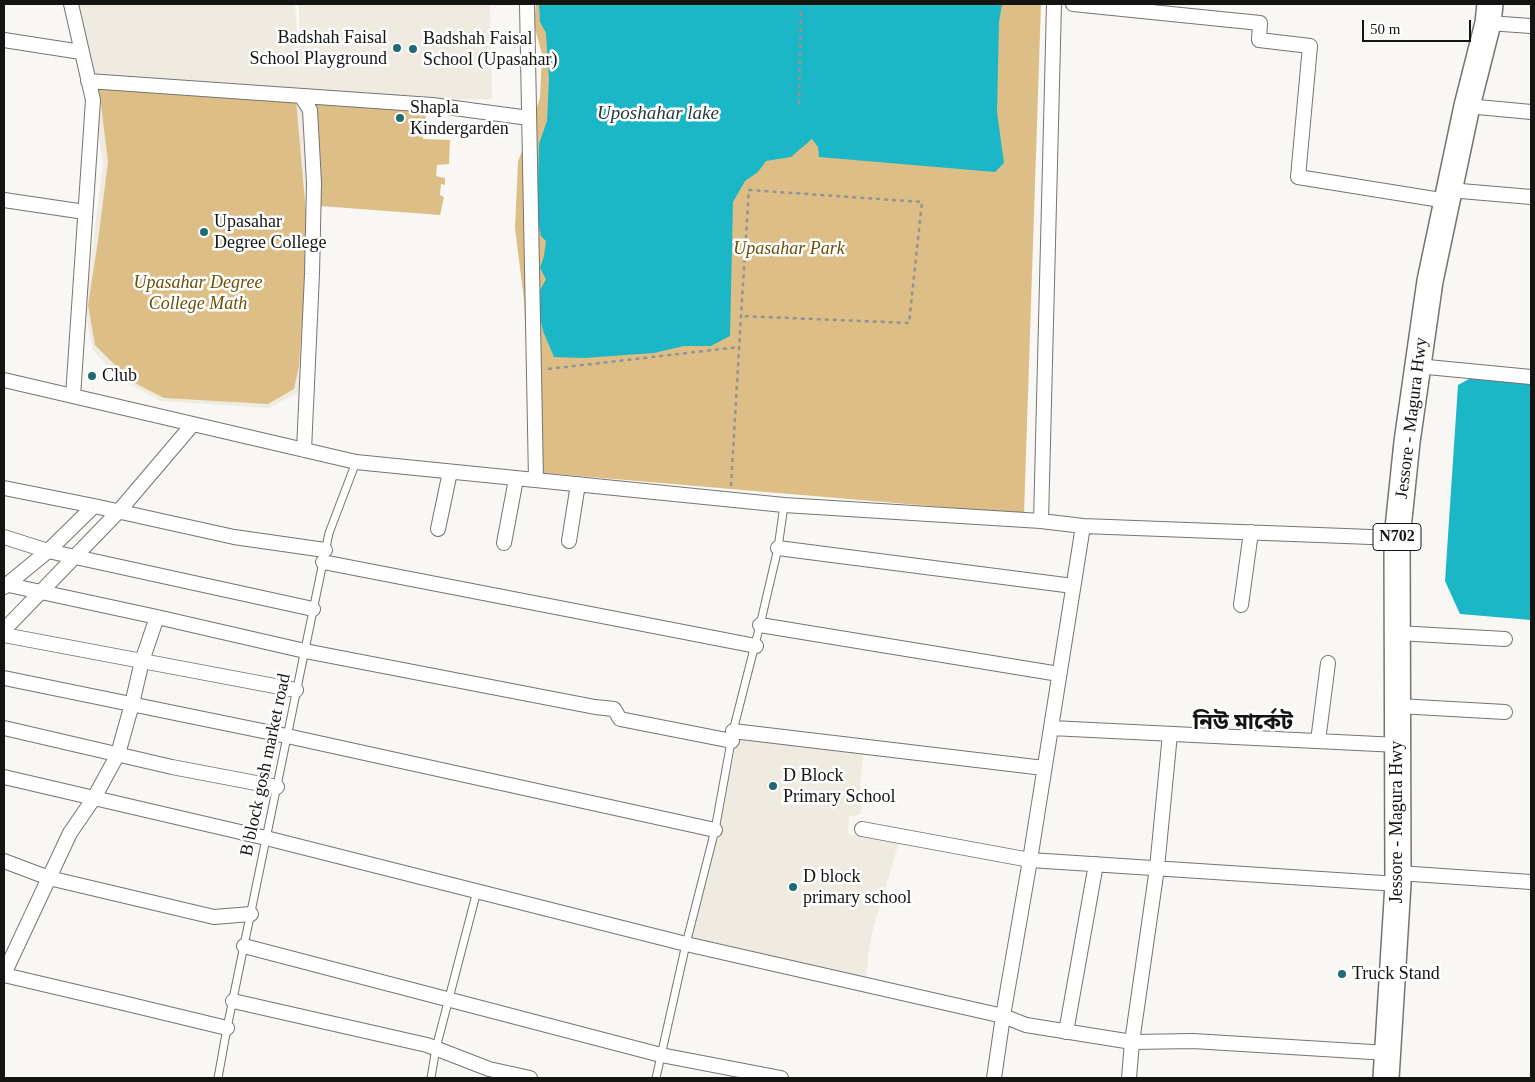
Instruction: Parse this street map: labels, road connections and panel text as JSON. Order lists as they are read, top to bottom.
{
  "streets": {
    "highway": ["Jessore - Magura Hwy", "N702"],
    "lane": ["B block gosh market road"]
  },
  "districts": ["নিউ মার্কেট"],
  "water": ["Uposhahar lake"],
  "parks": ["Upasahar Park", "Upasahar Degree College Math"],
  "places": [
    "Badshah Faisal School Playground",
    "Badshah Faisal School (Upasahar)",
    "Shapla Kindergarden",
    "Upasahar Degree College",
    "Club",
    "D Block Primary School",
    "D block primary school",
    "Truck Stand"
  ],
  "scale_bar": "50 m"
}
